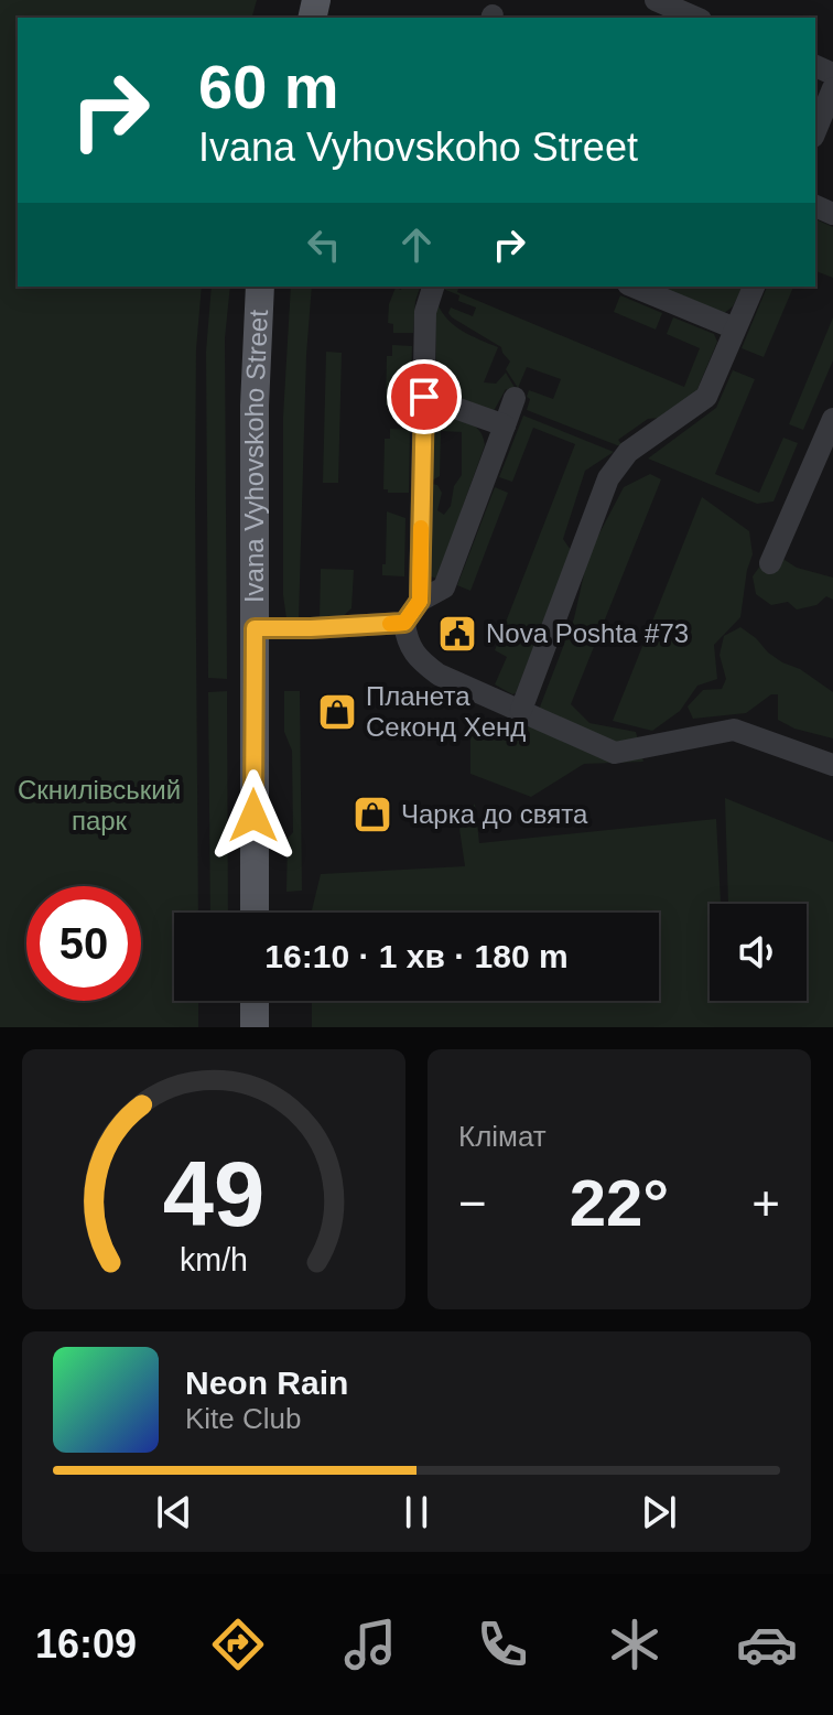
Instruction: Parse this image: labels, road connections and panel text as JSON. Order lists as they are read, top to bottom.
{
  "streets": {
    "main road": ["Ivana Vyhovskoho Street"]
  },
  "parks": ["Скнилівський парк"],
  "places": {
    "public building": ["Nova Poshta #73"],
    "shop": ["Планета Секонд Хенд", "Чарка до свята"]
  },
  "page": {
    "turn": ["60 m", "Ivana Vyhovskoho Street"],
    "limit": "50",
    "trip": "16:10 · 1 хв · 180 m",
    "tile": "Клімат",
    "heat": ["−", "22°", "+"],
    "song": ["Neon Rain", "Kite Club"],
    "tabs": "16:09",
    "gauge": ["49", "km/h"]
  }
}
